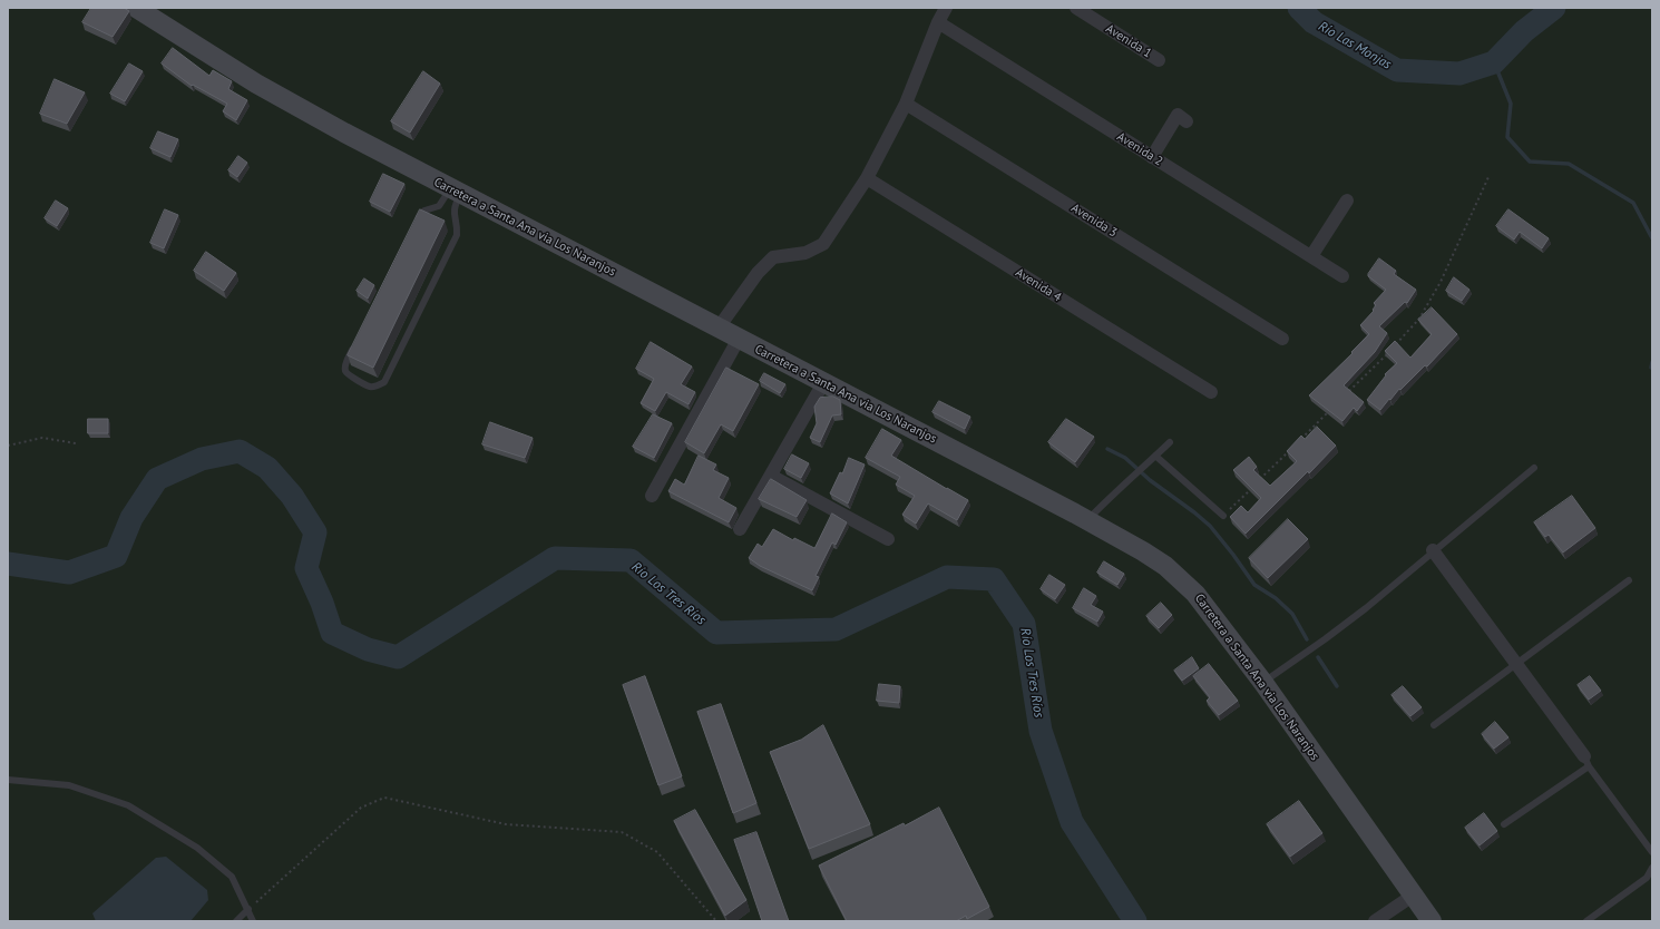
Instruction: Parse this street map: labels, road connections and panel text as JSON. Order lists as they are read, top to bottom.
{
  "streets": {
    "main road": ["Carretera a Santa Ana via Los Naranjos"],
    "street": [
      "Avenida 1",
      "Avenida 2",
      "Avenida 3",
      "Avenida 4"
    ]
  },
  "water": ["Río Las Monjas", "Río Los Tres Ríos"]
}
